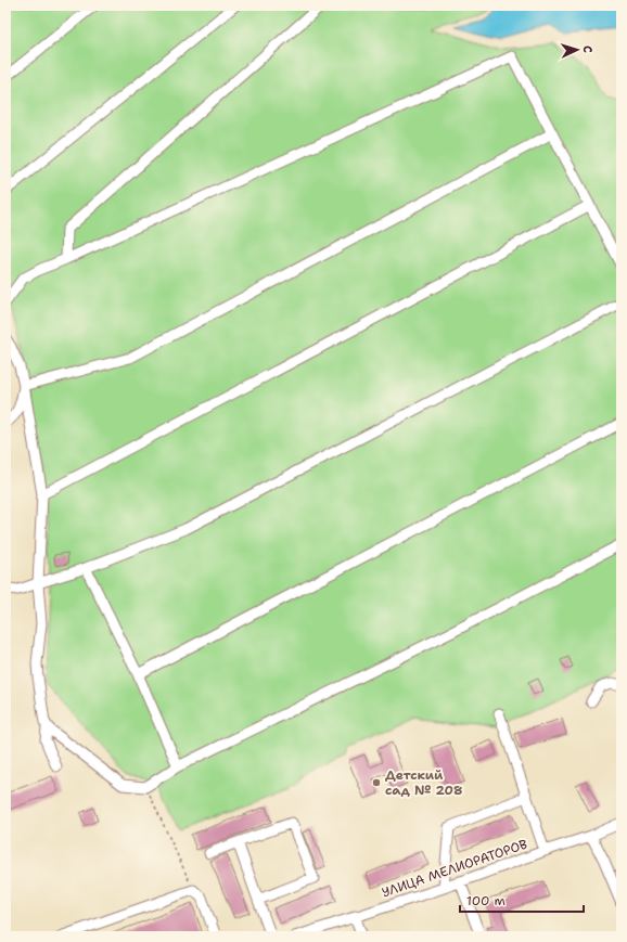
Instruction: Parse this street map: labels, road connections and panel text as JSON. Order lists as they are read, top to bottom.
{
  "streets": {
    "street": ["УЛИЦА МЕЛИОРАТОРОВ"]
  },
  "places": ["Детский сад № 208"],
  "scale_bar": "100 m",
  "north": "right"
}
